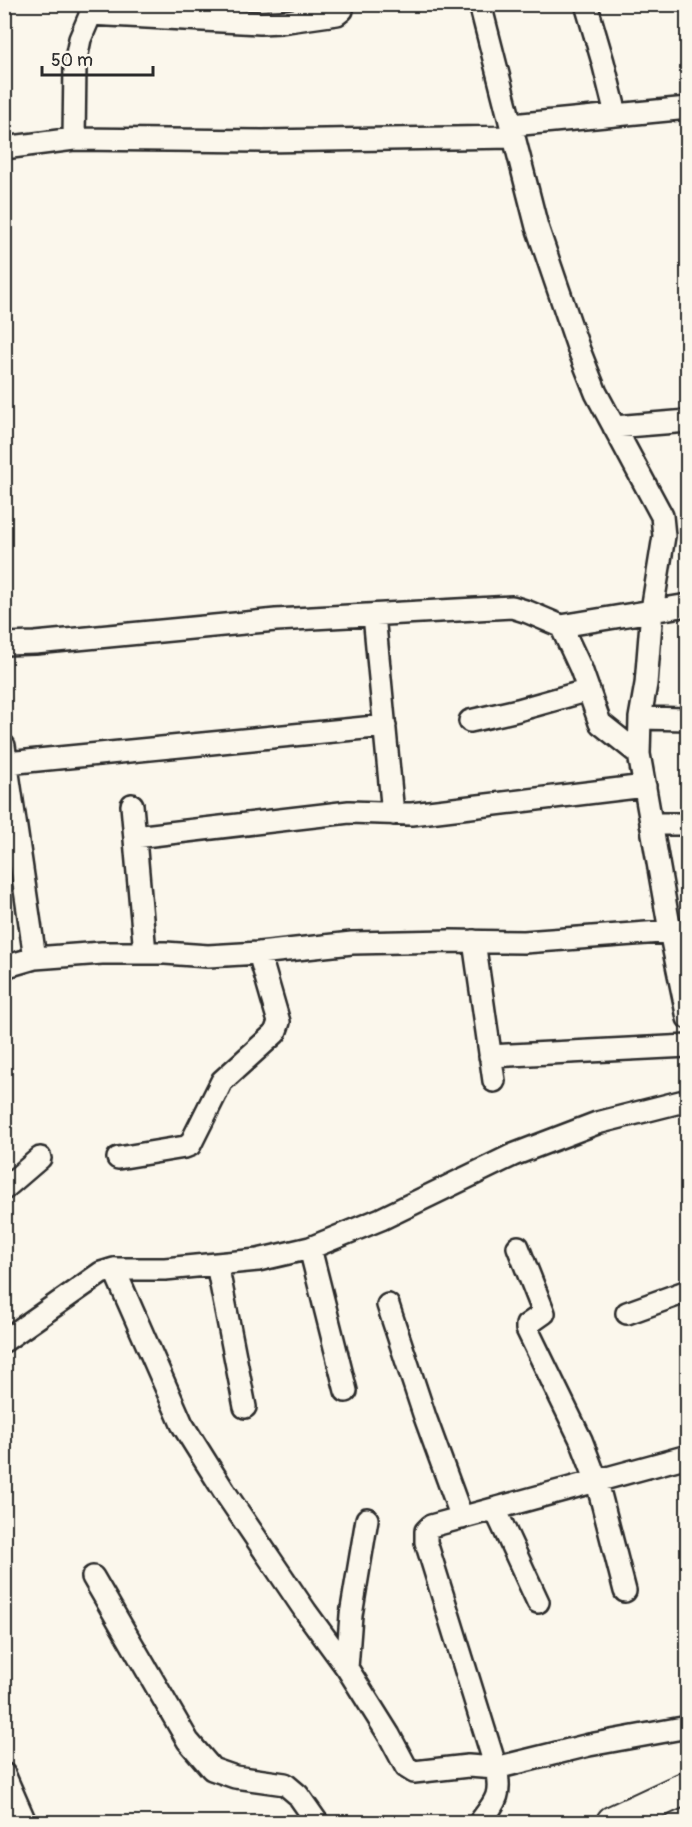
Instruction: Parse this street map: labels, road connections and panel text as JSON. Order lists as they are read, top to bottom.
{
  "scale_bar": "50 m"
}
